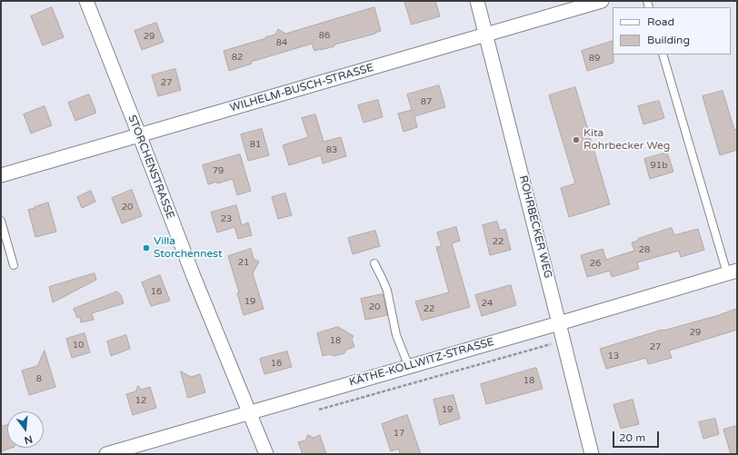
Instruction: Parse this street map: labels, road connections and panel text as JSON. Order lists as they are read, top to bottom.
{
  "streets": {
    "street": [
      "WILHELM-BUSCH-STRASSE",
      "STORCHENSTRASSE",
      "ROHRBECKER WEG",
      "KÄTHE-KOLLWITZ-STRASSE"
    ]
  },
  "crossings": [
    ["WILHELM-BUSCH-STRASSE", "STORCHENSTRASSE"],
    ["WILHELM-BUSCH-STRASSE", "ROHRBECKER WEG"],
    ["STORCHENSTRASSE", "KÄTHE-KOLLWITZ-STRASSE"],
    ["ROHRBECKER WEG", "KÄTHE-KOLLWITZ-STRASSE"]
  ],
  "places": ["Kita Rohrbecker Weg", "Villa Storchennest"],
  "house_numbers": [
    "86",
    "29",
    "84",
    "82",
    "89",
    "27",
    "87",
    "81",
    "83",
    "91b",
    "79",
    "20",
    "23",
    "22",
    "28",
    "21",
    "26",
    "16",
    "19",
    "24",
    "20",
    "22",
    "29",
    "18",
    "10",
    "27",
    "13",
    "16",
    "8",
    "18",
    "12",
    "19",
    "17"
  ],
  "legend": ["Road", "Building"],
  "scale_bar": "20 m",
  "north": "bottom"
}
